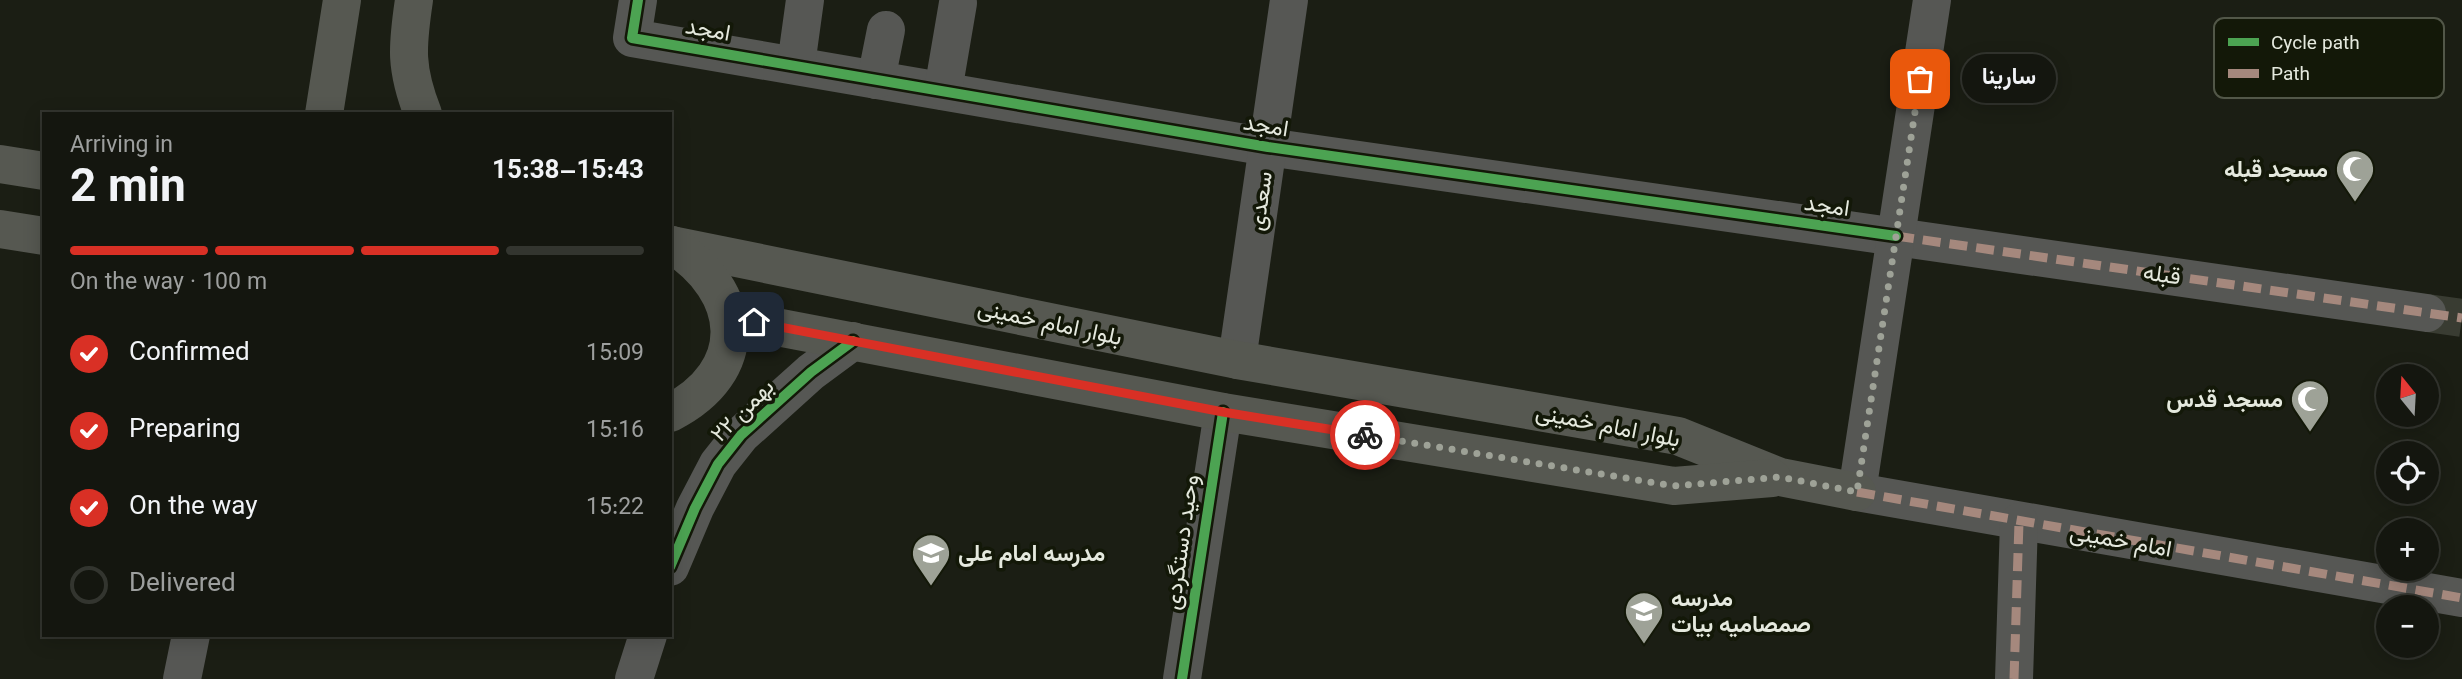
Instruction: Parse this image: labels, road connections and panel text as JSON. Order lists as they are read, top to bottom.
{
  "streets": {
    "main road": ["بلوار امام خمینی", "امام خمینی"],
    "street": [
      "امجد",
      "سعدی",
      "قبله",
      "۲۲ بهمن",
      "وحید دستگردی"
    ]
  },
  "crossings": [
    ["امجد", "سعدی"],
    ["امجد", "قبله"],
    ["سعدی", "بلوار امام خمینی"],
    ["بلوار امام خمینی", "۲۲ بهمن"],
    ["بلوار امام خمینی", "امام خمینی"],
    ["بلوار امام خمینی", "وحید دستگردی"]
  ],
  "places": {
    "other": ["سارینا"],
    "mosque": ["مسجد قبله", "مسجد قدس"],
    "school or university": ["مدرسه امام علی", "مدرسه صمصامیه بیات"]
  },
  "legend": ["Cycle path", "Path"],
  "north": "top",
  "page": {
    "bubble": "سارینا",
    "heading": ["2 min", "Arriving in", "15:38–15:43"],
    "bar": "On the way · 100 m",
    "list": [
      ["Confirmed", "15:09"],
      ["Preparing", "15:16"],
      ["On the way", "15:22"],
      "Delivered"
    ],
    "map_buttons": ["+", "−"]
  }
}
